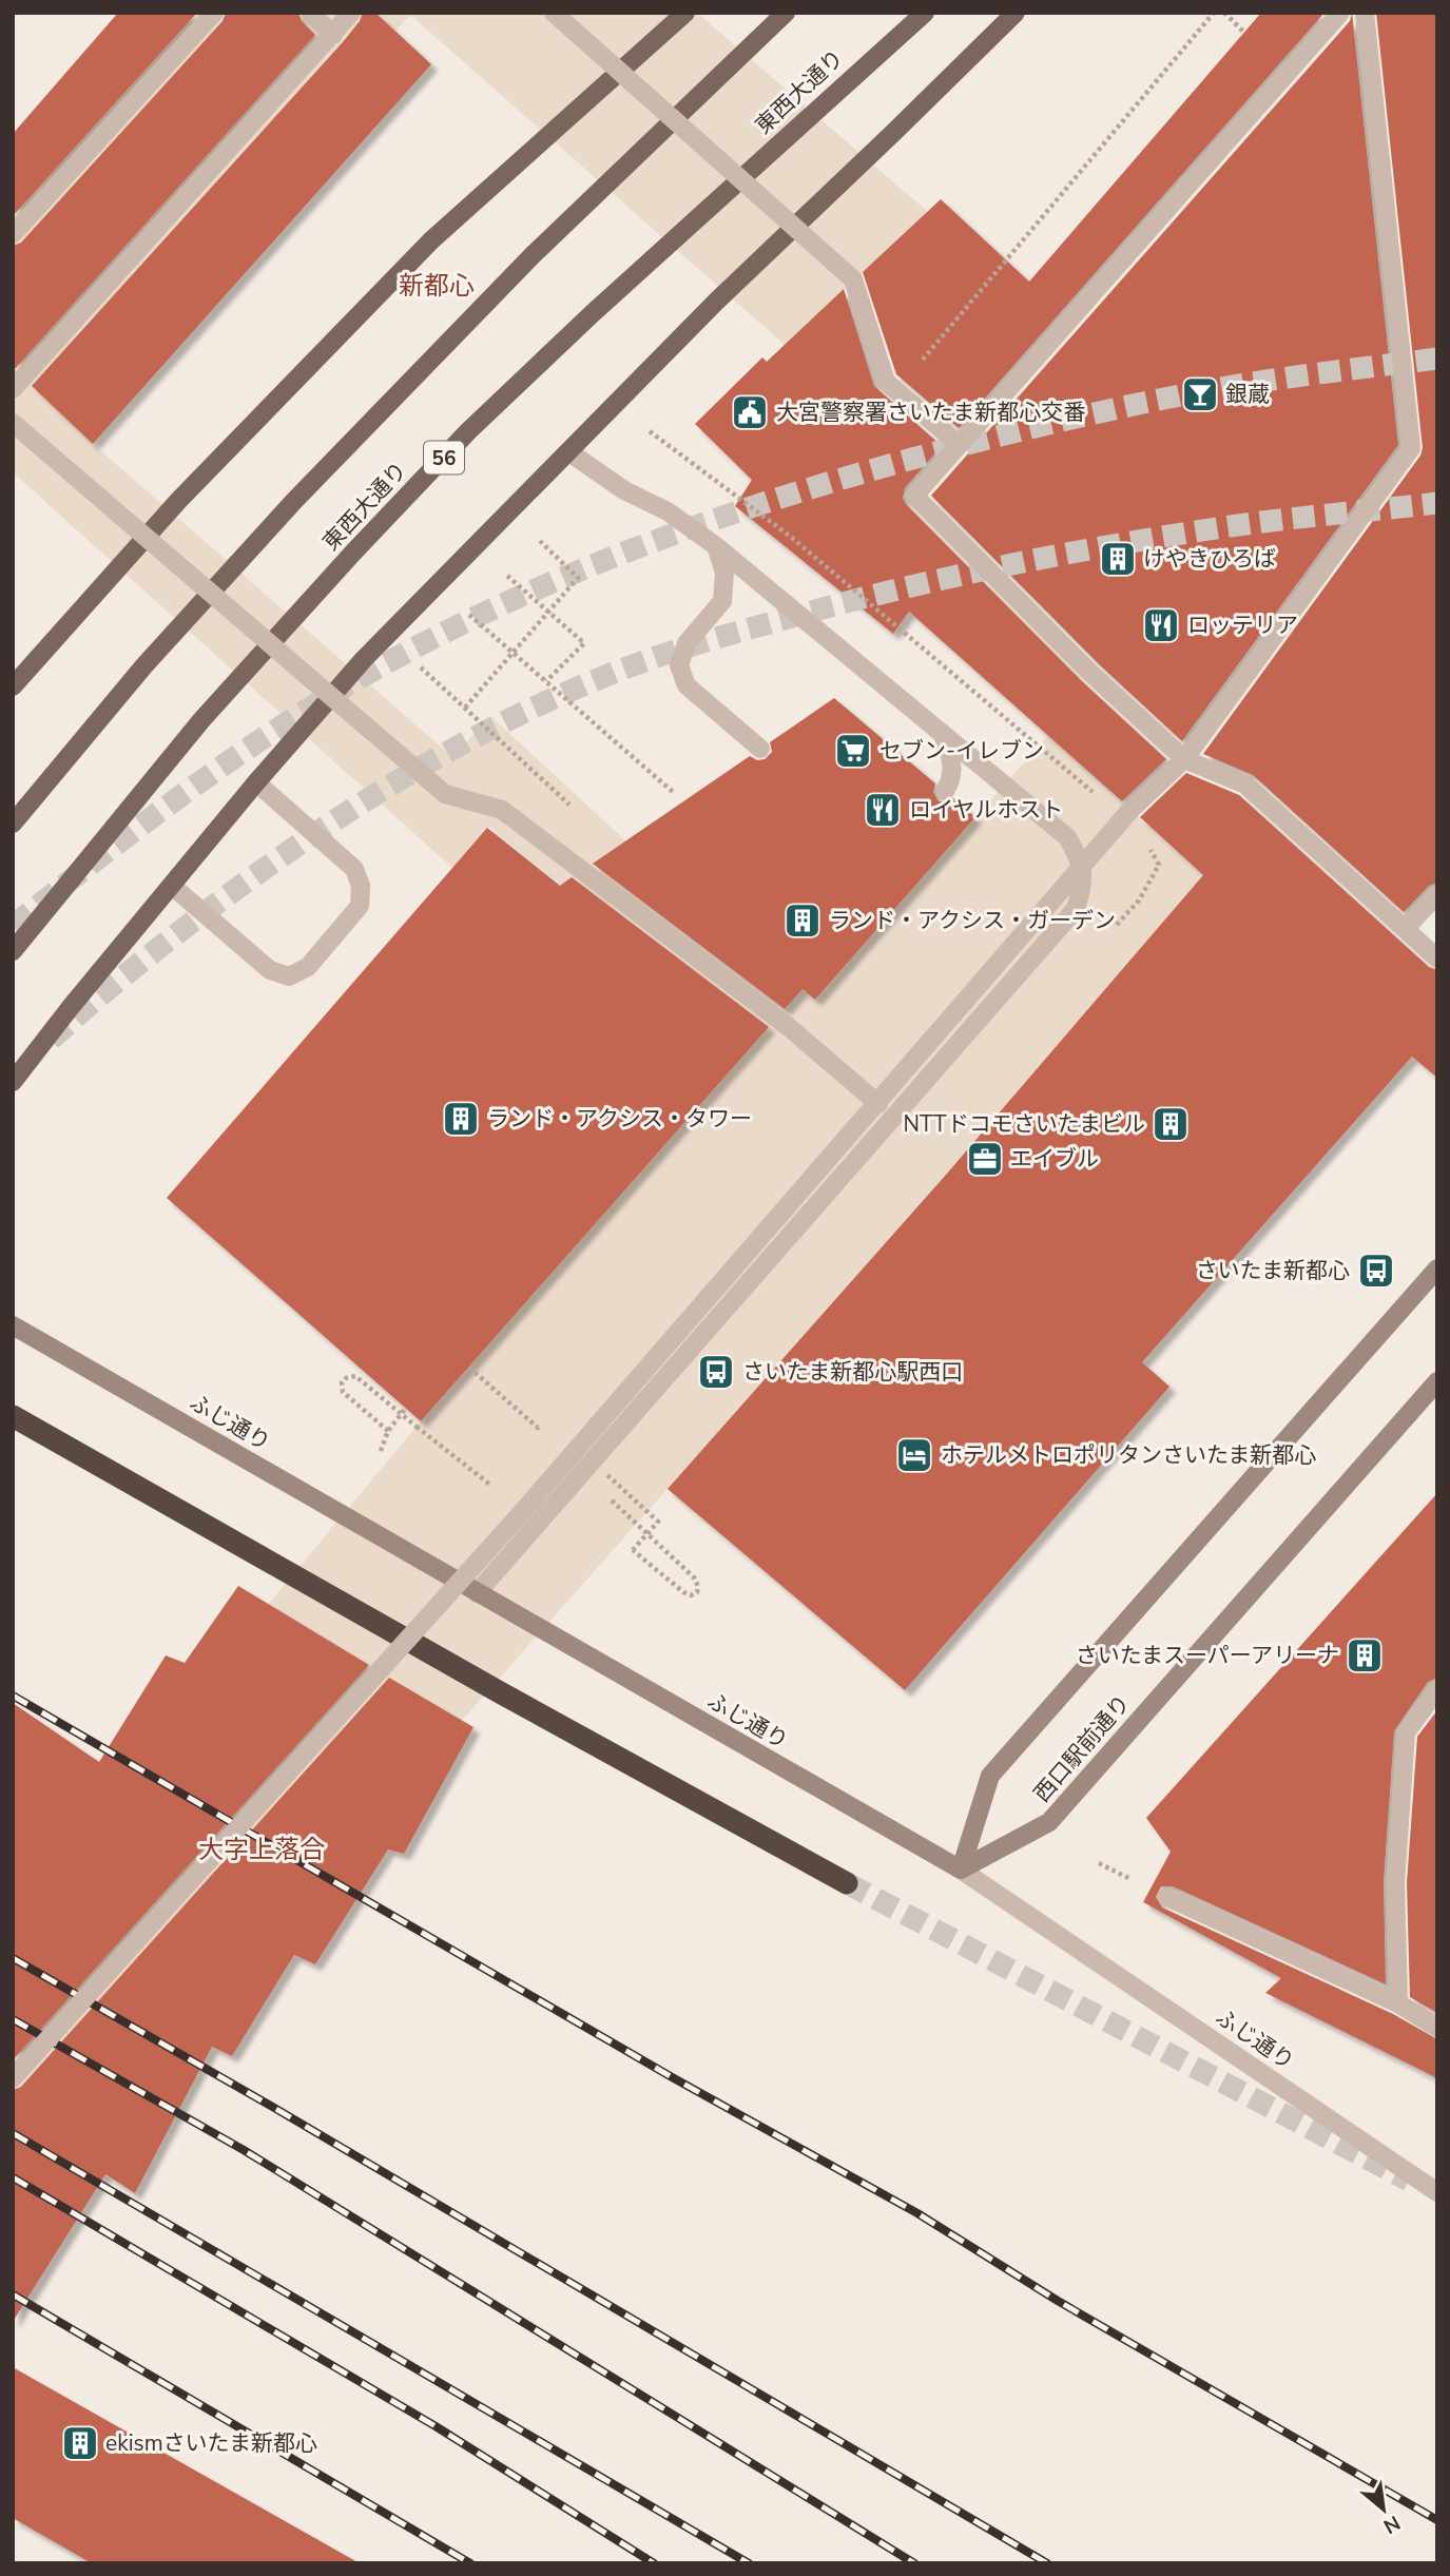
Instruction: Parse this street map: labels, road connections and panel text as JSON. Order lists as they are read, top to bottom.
{
  "streets": {
    "main road": [
      "東西大通り",
      "56",
      "ふじ通り",
      "西口駅前通り"
    ]
  },
  "crossings": [
    ["ふじ通り", "西口駅前通り"]
  ],
  "districts": ["新都心", "大字上落合"],
  "places": {
    "bar": ["銀蔵"],
    "public building": ["大宮警察署さいたま新都心交番"],
    "building": [
      "けやきひろば",
      "ランド・アクシス・ガーデン",
      "ランド・アクシス・タワー",
      "NTTドコモさいたまビル",
      "さいたまスーパーアリーナ",
      "ekismさいたま新都心"
    ],
    "restaurant": ["ロッテリア", "ロイヤルホスト"],
    "supermarket": ["セブン-イレブン"],
    "office": ["エイブル"],
    "bus stop": ["さいたま新都心", "さいたま新都心駅西口"],
    "hotel": ["ホテルメトロポリタンさいたま新都心"]
  },
  "north": "bottom right"
}
